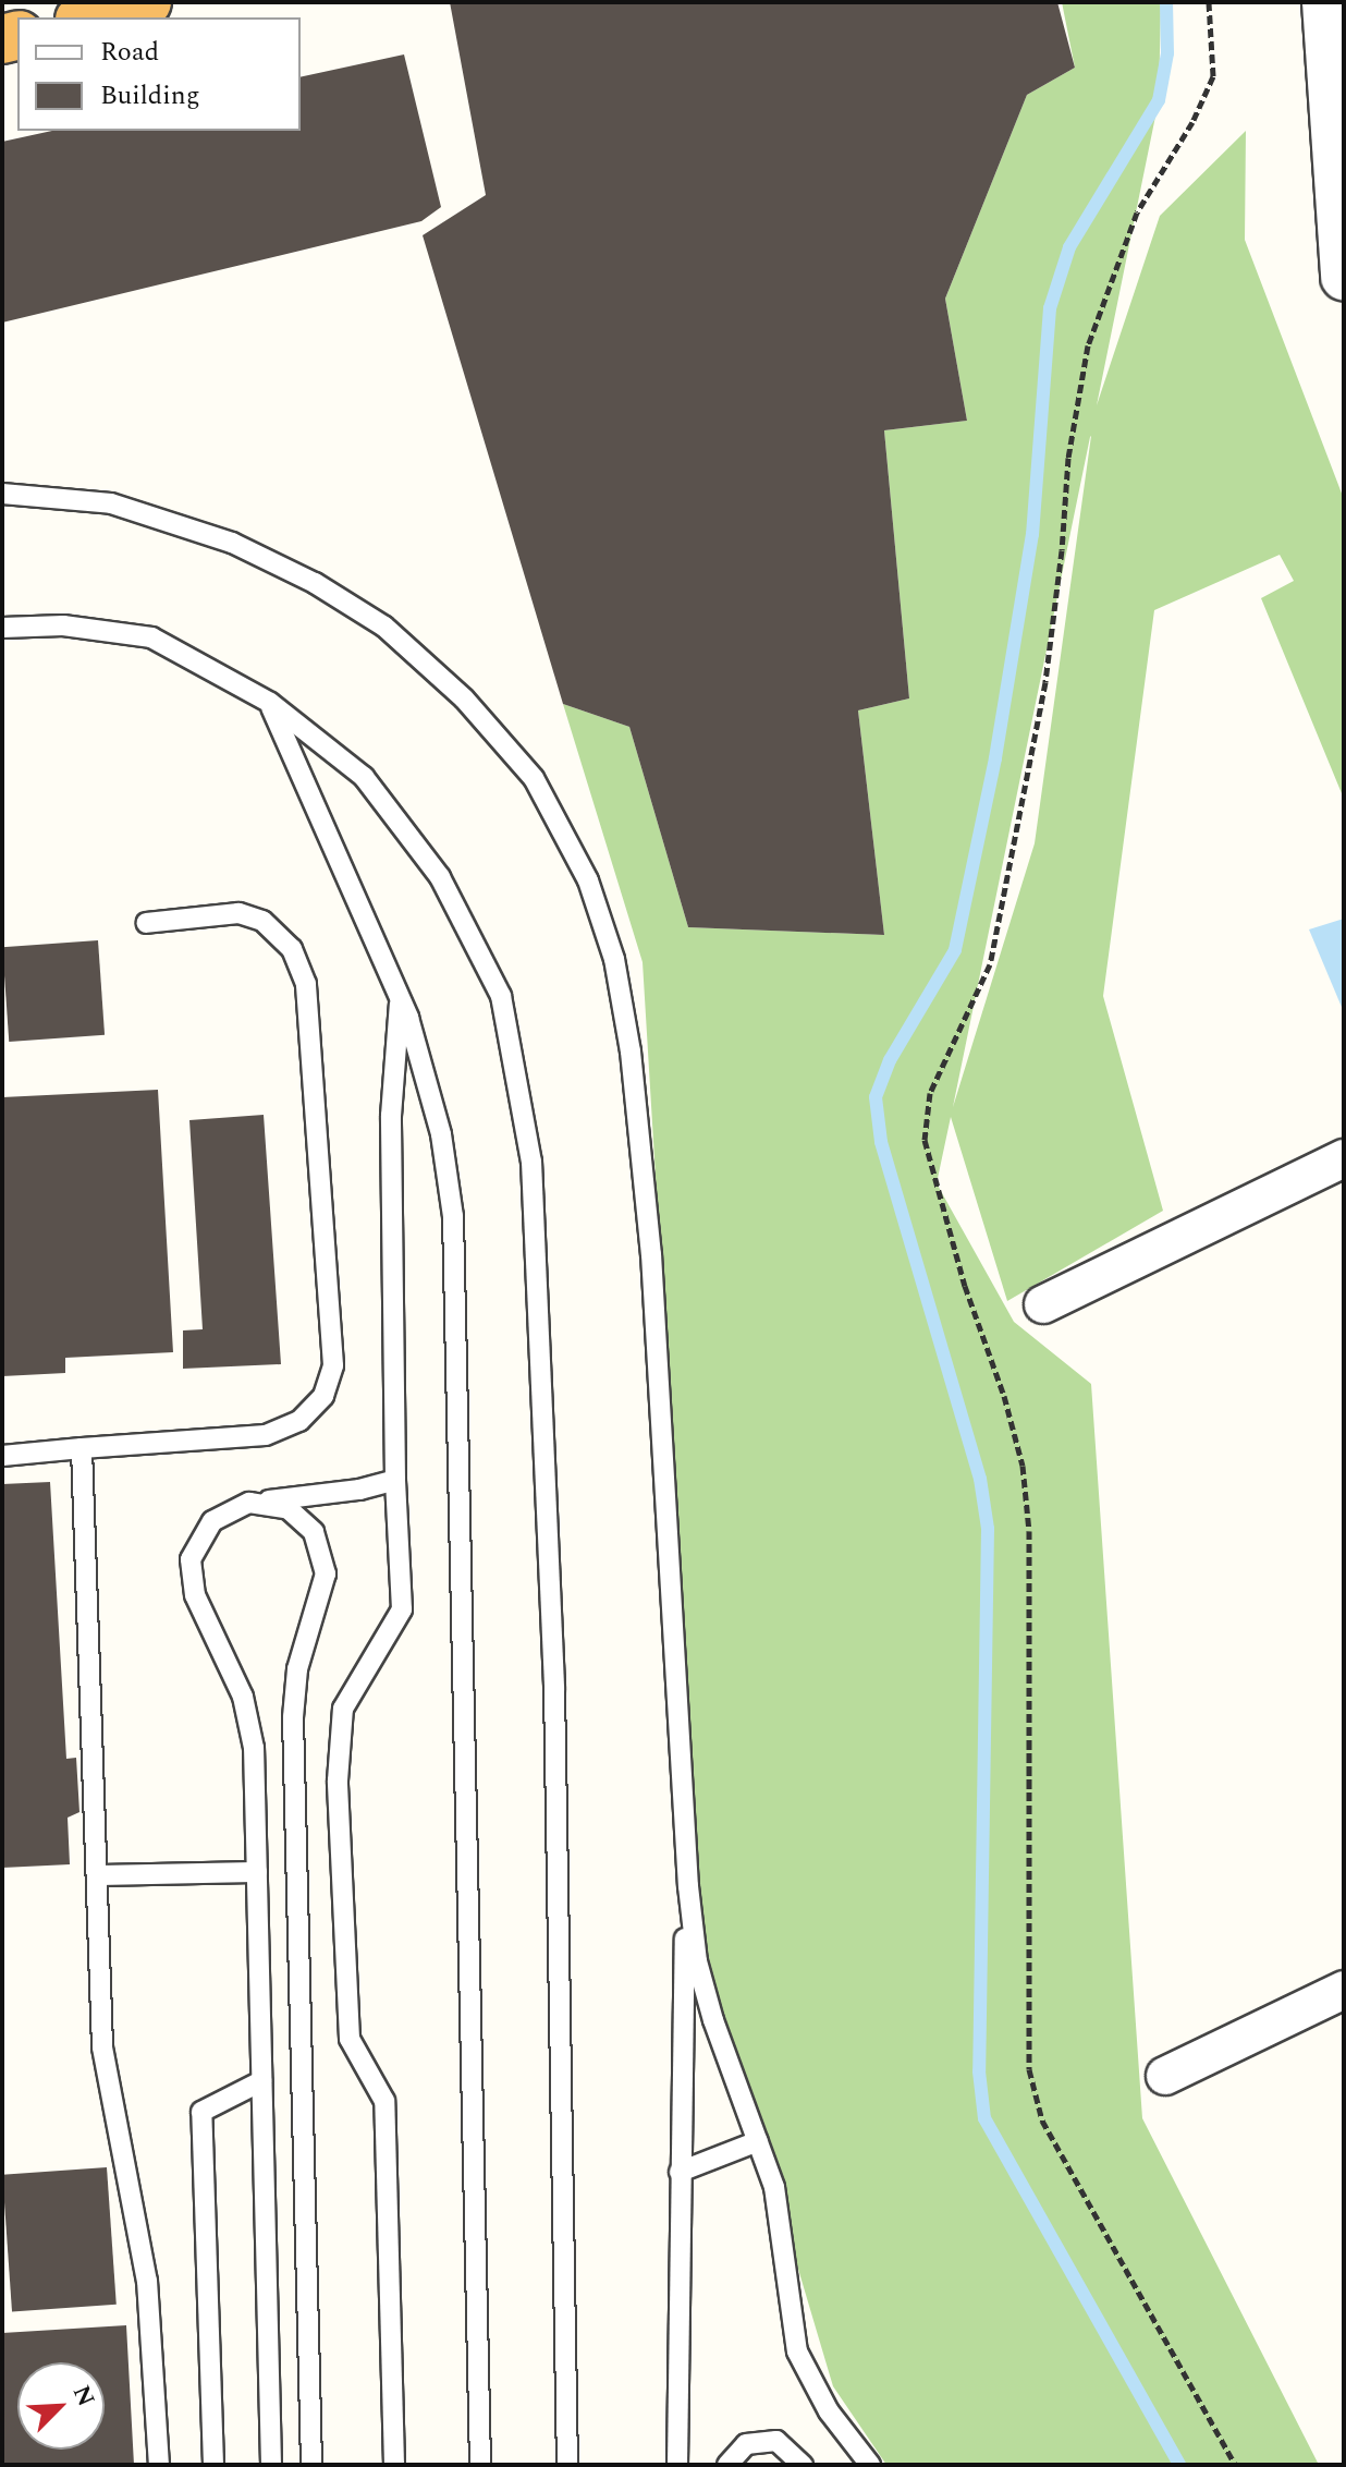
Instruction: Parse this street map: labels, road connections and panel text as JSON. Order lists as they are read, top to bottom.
{
  "legend": ["Road", "Building"],
  "north": "top right"
}
